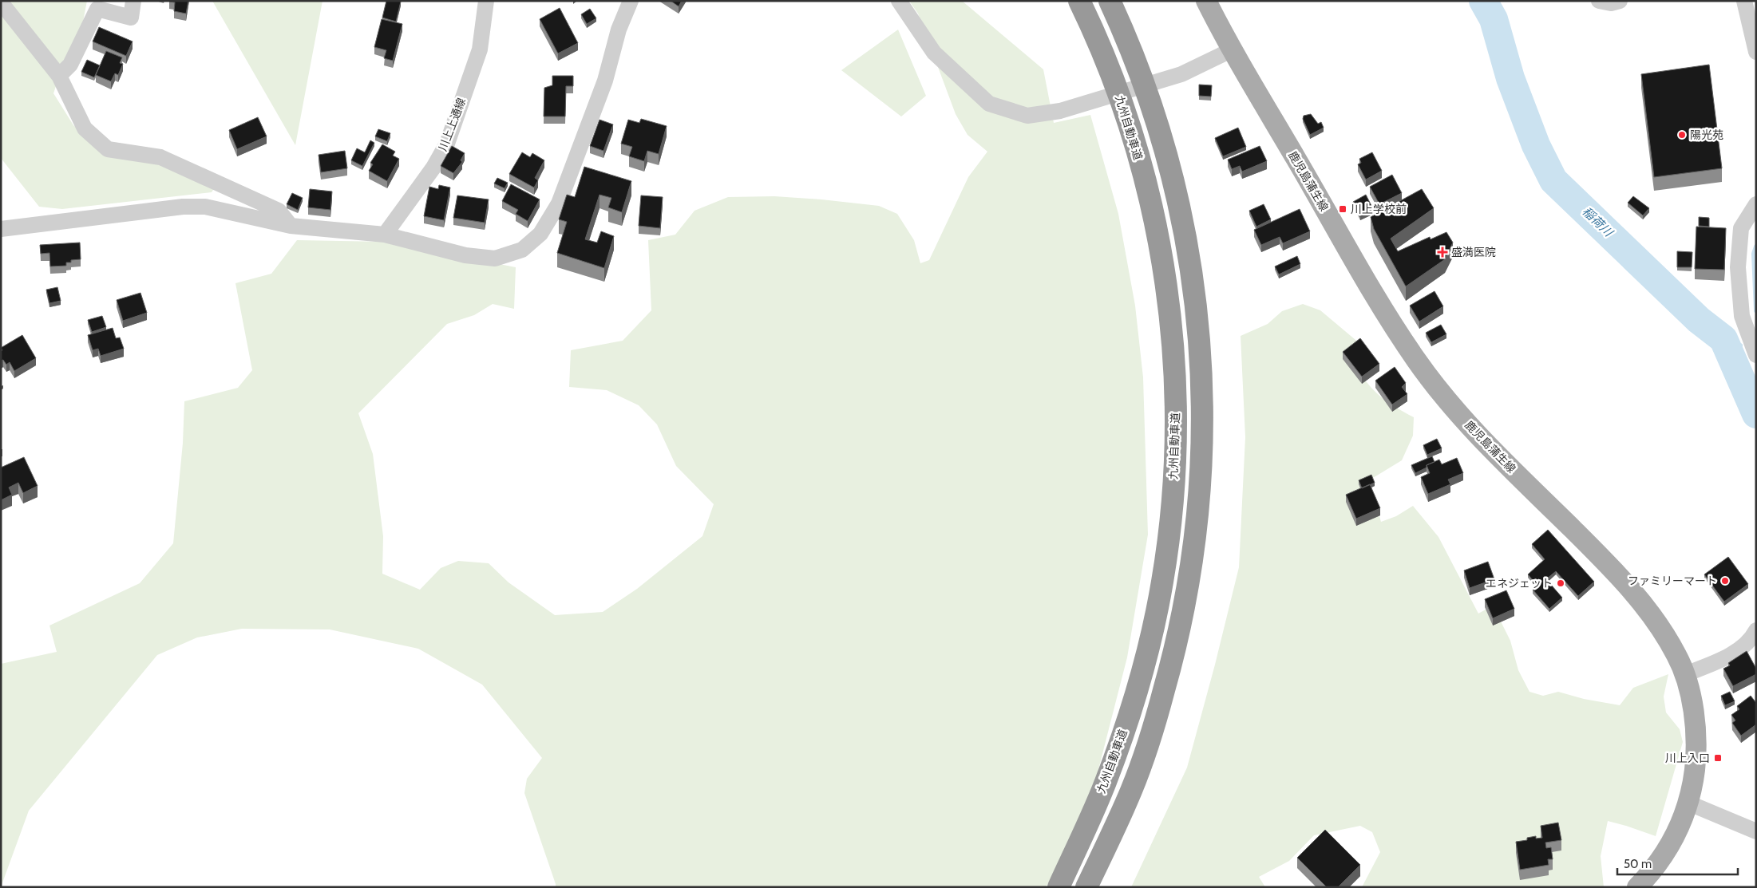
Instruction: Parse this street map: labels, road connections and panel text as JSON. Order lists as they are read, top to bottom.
{
  "streets": {
    "highway": ["九州自動車道"],
    "main road": ["鹿児島蒲生線"],
    "street": ["川上上通線"]
  },
  "water": ["稲荷川"],
  "places": {
    "other": ["陽光苑", "ファミリーマート", "エネジェット"],
    "transit": ["川上学校前", "川上入口"],
    "health": ["盛満医院"]
  },
  "scale_bar": "50 m"
}
